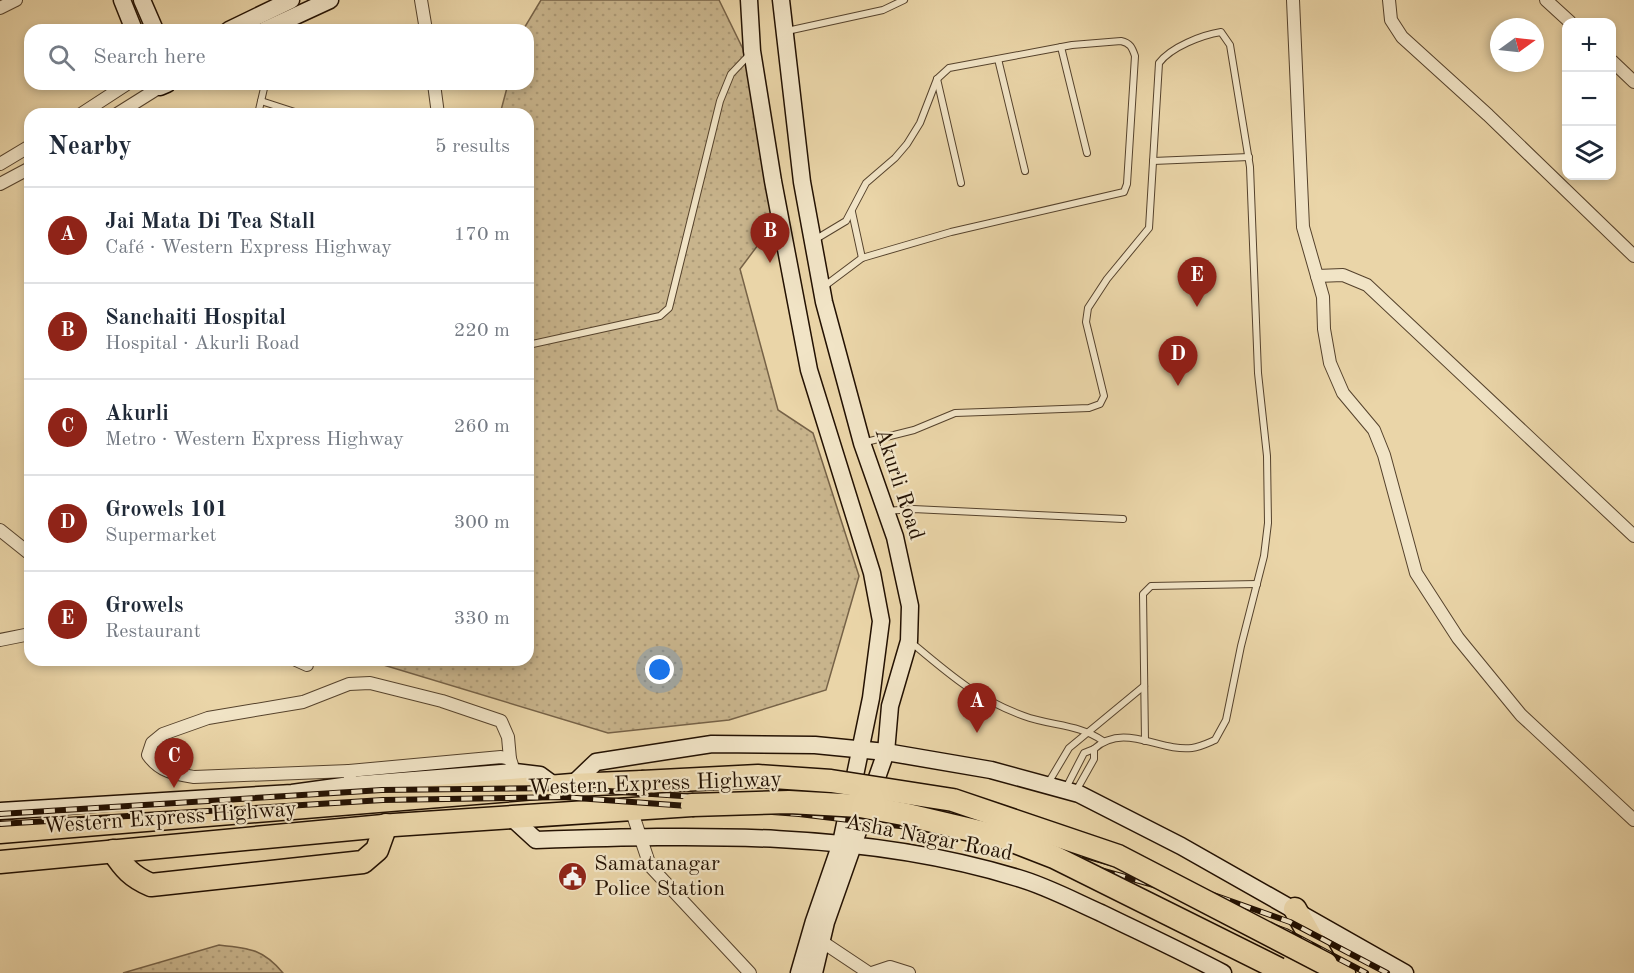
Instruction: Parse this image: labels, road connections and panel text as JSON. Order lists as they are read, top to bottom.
{
  "streets": {
    "highway": ["Western Express Highway"],
    "street": ["Akurli Road", "Asha Nagar Road"]
  },
  "crossings": [
    ["Akurli Road", "Asha Nagar Road"],
    ["Western Express Highway", "Asha Nagar Road"]
  ],
  "places": {
    "public building": ["Samatanagar Police Station"]
  },
  "north": "right",
  "page": {
    "map_buttons": ["+", "−"],
    "search": "Search here",
    "heading": ["Nearby", "5 results"],
    "list": [
      {
        "mark": "A",
        "name": "Jai Mata Di Tea Stall",
        "note": "Café · Western Express Highway",
        "value": "170 m"
      },
      {
        "mark": "B",
        "name": "Sanchaiti Hospital",
        "note": "Hospital · Akurli Road",
        "value": "220 m"
      },
      {
        "mark": "C",
        "name": "Akurli",
        "note": "Metro · Western Express Highway",
        "value": "260 m"
      },
      {
        "mark": "D",
        "name": "Growels 101",
        "note": "Supermarket",
        "value": "300 m"
      },
      {
        "mark": "E",
        "name": "Growels",
        "note": "Restaurant",
        "value": "330 m"
      }
    ],
    "pins": [
      "B",
      "E",
      "D",
      "A",
      "C"
    ]
  }
}
